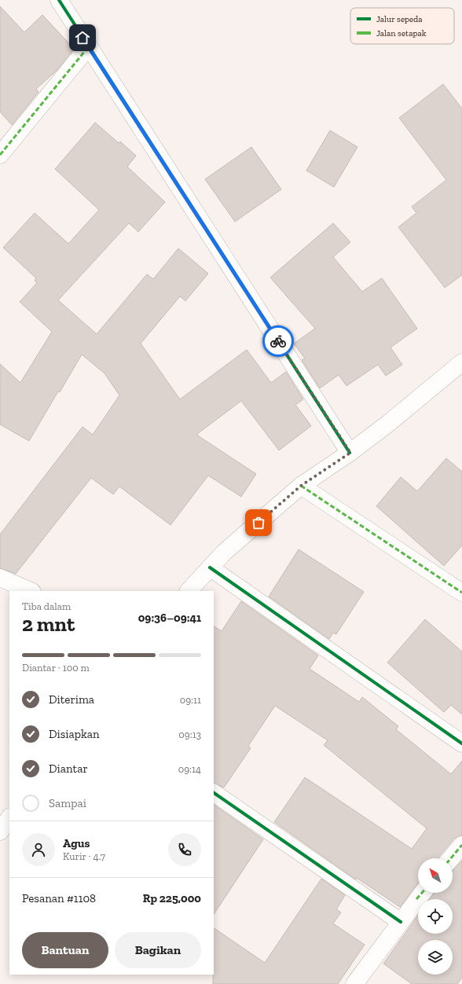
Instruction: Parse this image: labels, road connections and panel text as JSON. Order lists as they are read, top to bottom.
{
  "legend": ["Jalur sepeda", "Jalan setapak"],
  "north": "top left",
  "page": {
    "heading": ["2 mnt", "Tiba dalam", "09:36–09:41"],
    "panel": [
      "Agus",
      "Kurir · 4.7",
      "Pesanan #1108",
      "Rp 225,000"
    ],
    "bar": "Diantar · 100 m",
    "list": [
      ["Diterima", "09:11"],
      ["Disiapkan", "09:13"],
      ["Diantar", "09:14"],
      "Sampai"
    ],
    "buttons": ["Bantuan", "Bagikan"]
  }
}
